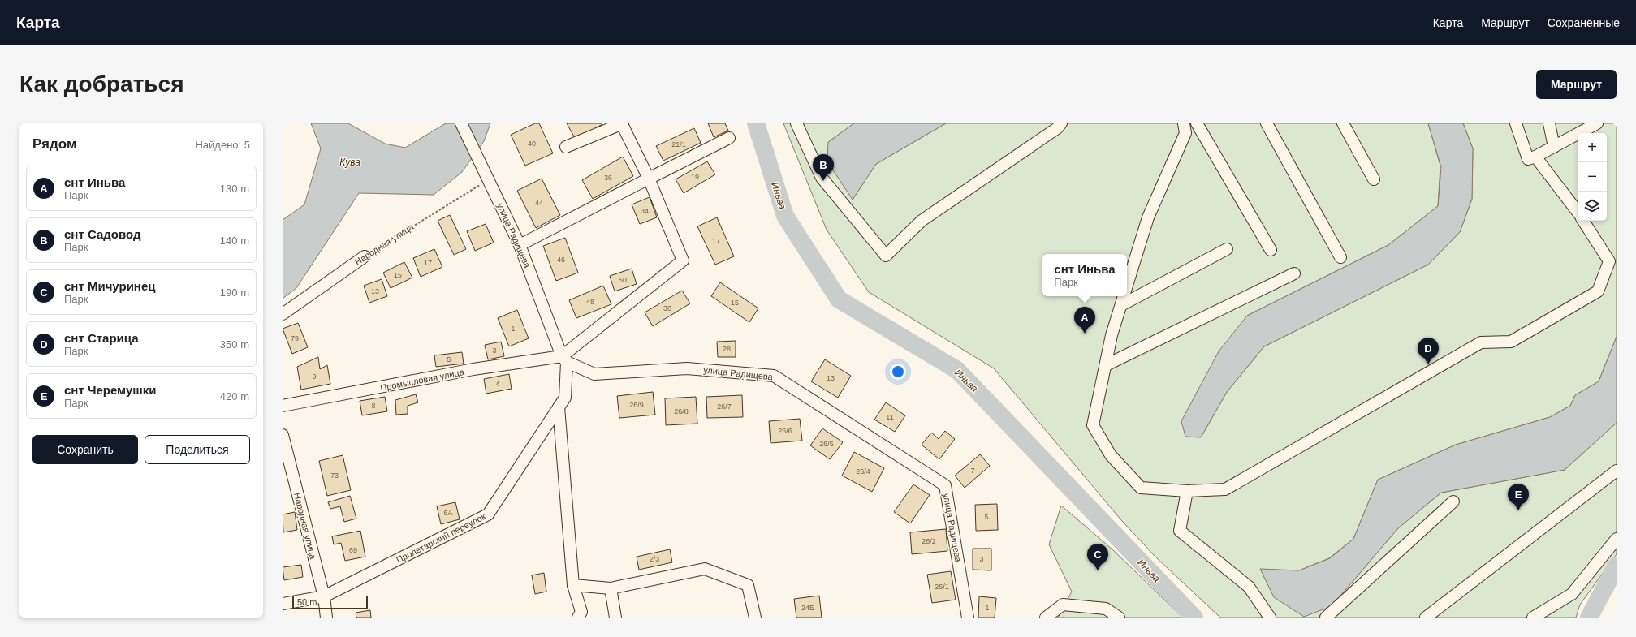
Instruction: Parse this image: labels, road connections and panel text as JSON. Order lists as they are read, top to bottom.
{
  "streets": {
    "street": [
      "улица Радищева",
      "Народная улица",
      "Промысловая улица",
      "Пролетарский переулок"
    ]
  },
  "crossings": [
    ["улица Радищева", "Народная улица"],
    ["улица Радищева", "Промысловая улица"],
    ["улица Радищева", "Пролетарский переулок"],
    ["Народная улица", "Пролетарский переулок"],
    ["Промысловая улица", "Пролетарский переулок"]
  ],
  "water": ["Кува", "Иньва"],
  "house_numbers": [
    "40",
    "21/1",
    "19",
    "36",
    "44",
    "34",
    "17",
    "46",
    "17",
    "15",
    "50",
    "13",
    "48",
    "15",
    "30",
    "1",
    "79",
    "28",
    "3",
    "5",
    "9",
    "13",
    "4",
    "26/9",
    "8",
    "26/7",
    "26/8",
    "11",
    "26/6",
    "26/5",
    "7",
    "26/4",
    "73",
    "6А",
    "5",
    "26/2",
    "69",
    "2/3",
    "3",
    "26/1",
    "24Б",
    "1"
  ],
  "scale_bar": "50 m",
  "page": {
    "header": "Карта",
    "nav": ["Карта", "Маршрут", "Сохранённые"],
    "buttons": [
      "Маршрут",
      ["Сохранить", "Поделиться"]
    ],
    "title": "Как добраться",
    "heading": ["Рядом", "Найдено: 5"],
    "map_buttons": ["+", "−"],
    "pins": [
      "B",
      "A",
      "D",
      "E",
      "C"
    ],
    "list": [
      {
        "mark": "A",
        "name": "снт Иньва",
        "note": "Парк",
        "value": "130 m"
      },
      {
        "mark": "B",
        "name": "снт Садовод",
        "note": "Парк",
        "value": "140 m"
      },
      {
        "mark": "C",
        "name": "снт Мичуринец",
        "note": "Парк",
        "value": "190 m"
      },
      {
        "mark": "D",
        "name": "снт Старица",
        "note": "Парк",
        "value": "350 m"
      },
      {
        "mark": "E",
        "name": "снт Черемушки",
        "note": "Парк",
        "value": "420 m"
      }
    ],
    "popup": ["снт Иньва", "Парк"],
    "scale": "50 m"
  }
}
